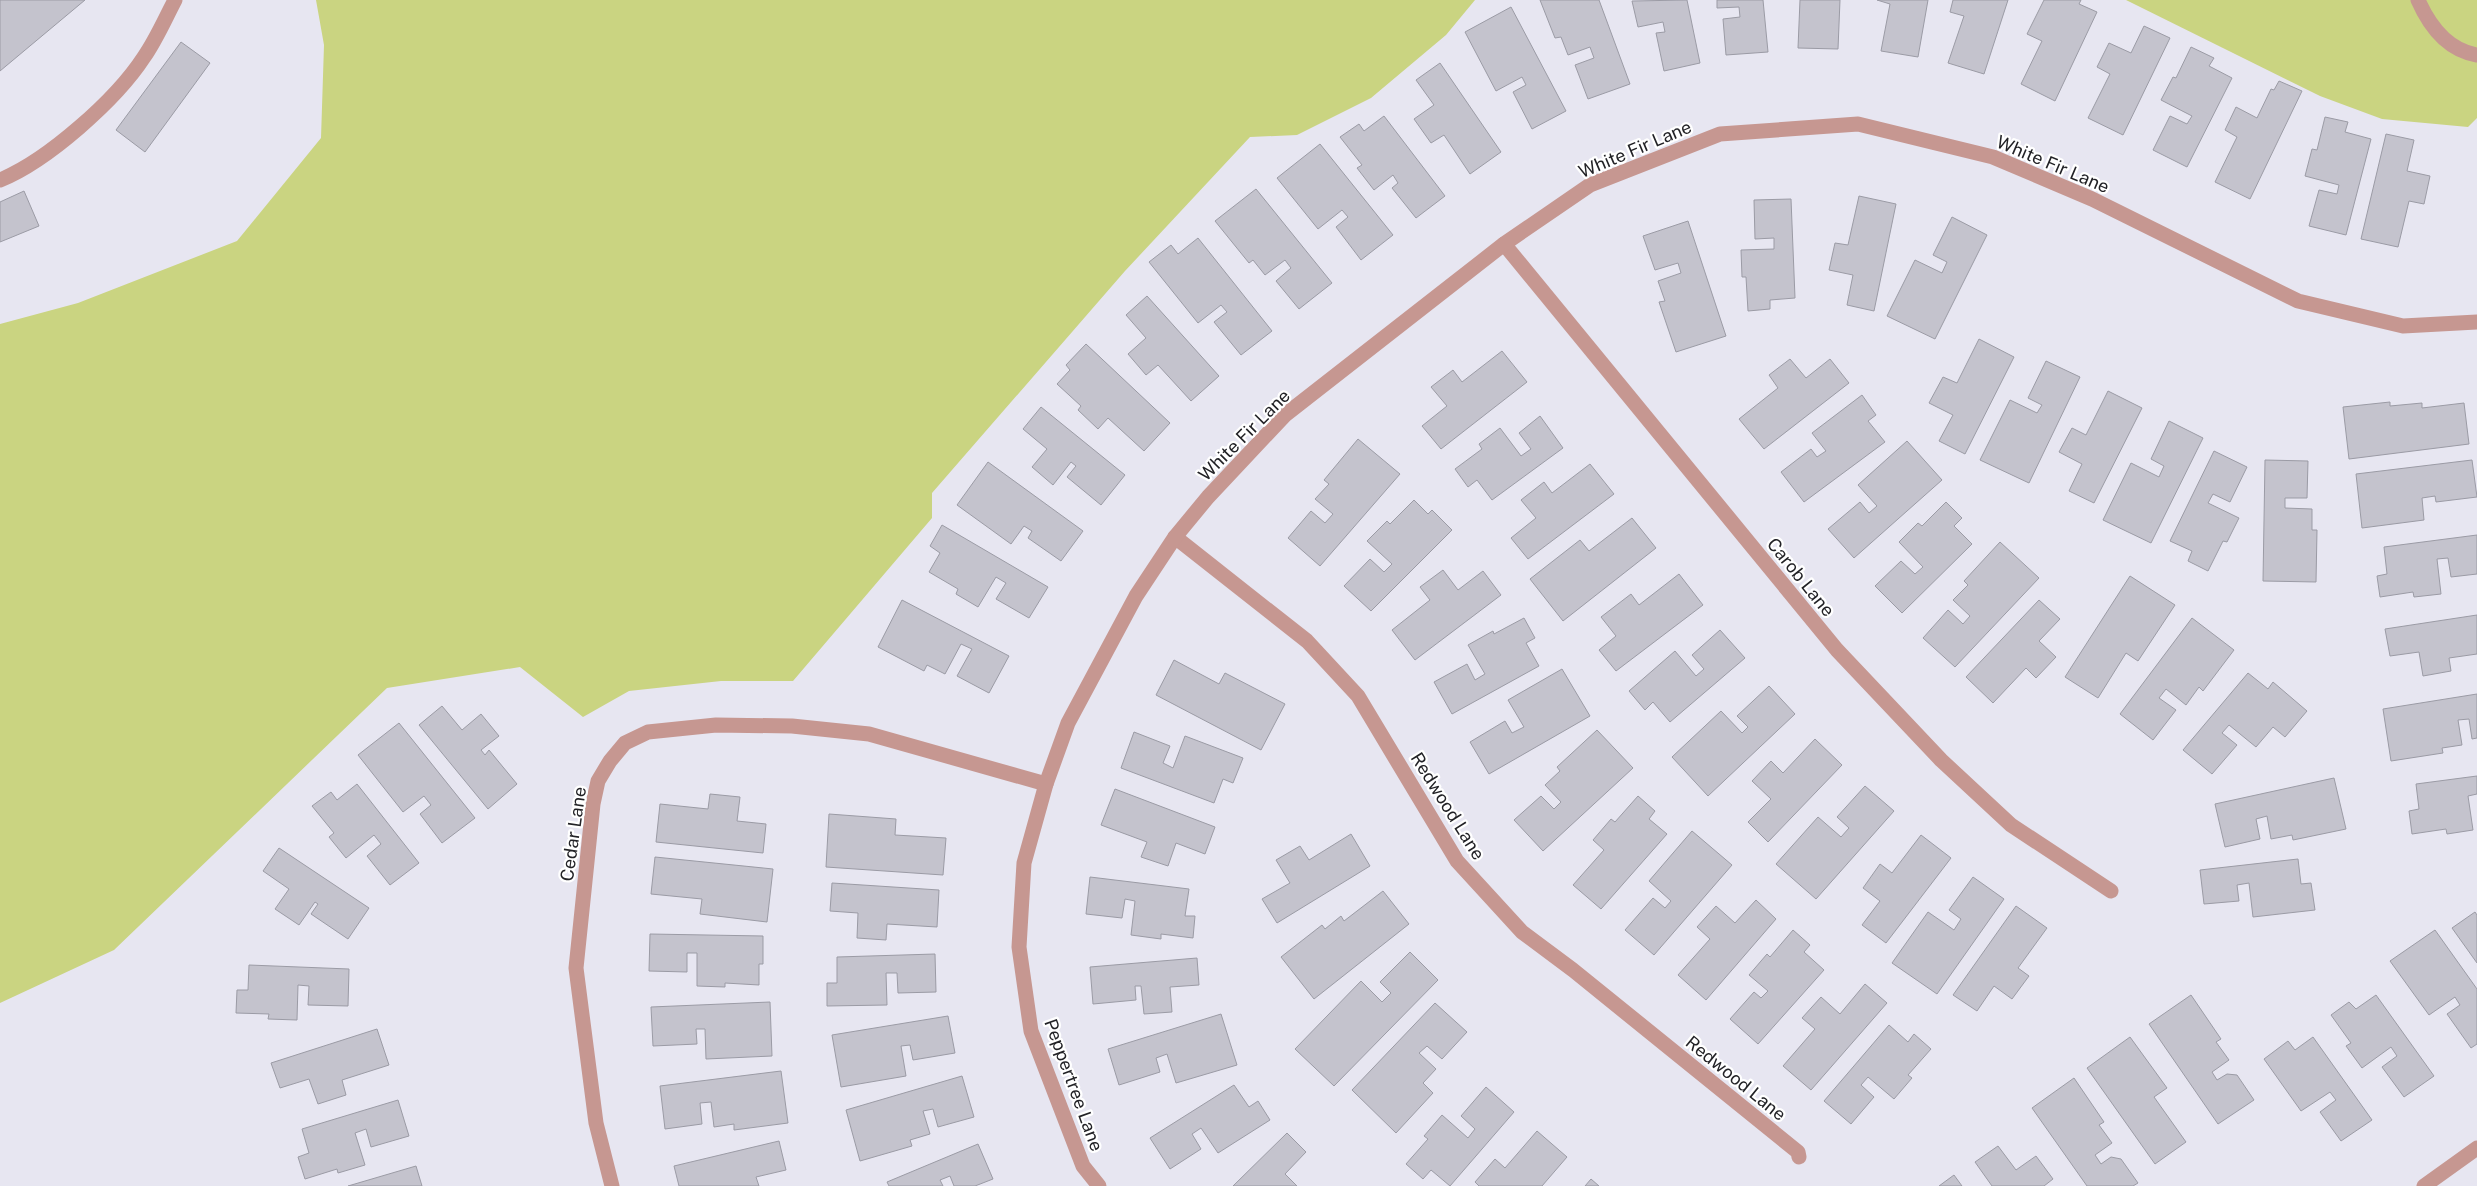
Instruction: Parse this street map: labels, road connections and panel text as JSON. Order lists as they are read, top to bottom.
{
  "streets": {
    "street": [
      "White Fir Lane",
      "Carob Lane",
      "Redwood Lane",
      "Cedar Lane",
      "Peppertree Lane"
    ]
  },
  "crossings": [
    ["White Fir Lane", "Carob Lane"],
    ["White Fir Lane", "Redwood Lane"],
    ["White Fir Lane", "Cedar Lane"],
    ["White Fir Lane", "Peppertree Lane"],
    ["Cedar Lane", "Peppertree Lane"]
  ]
}
